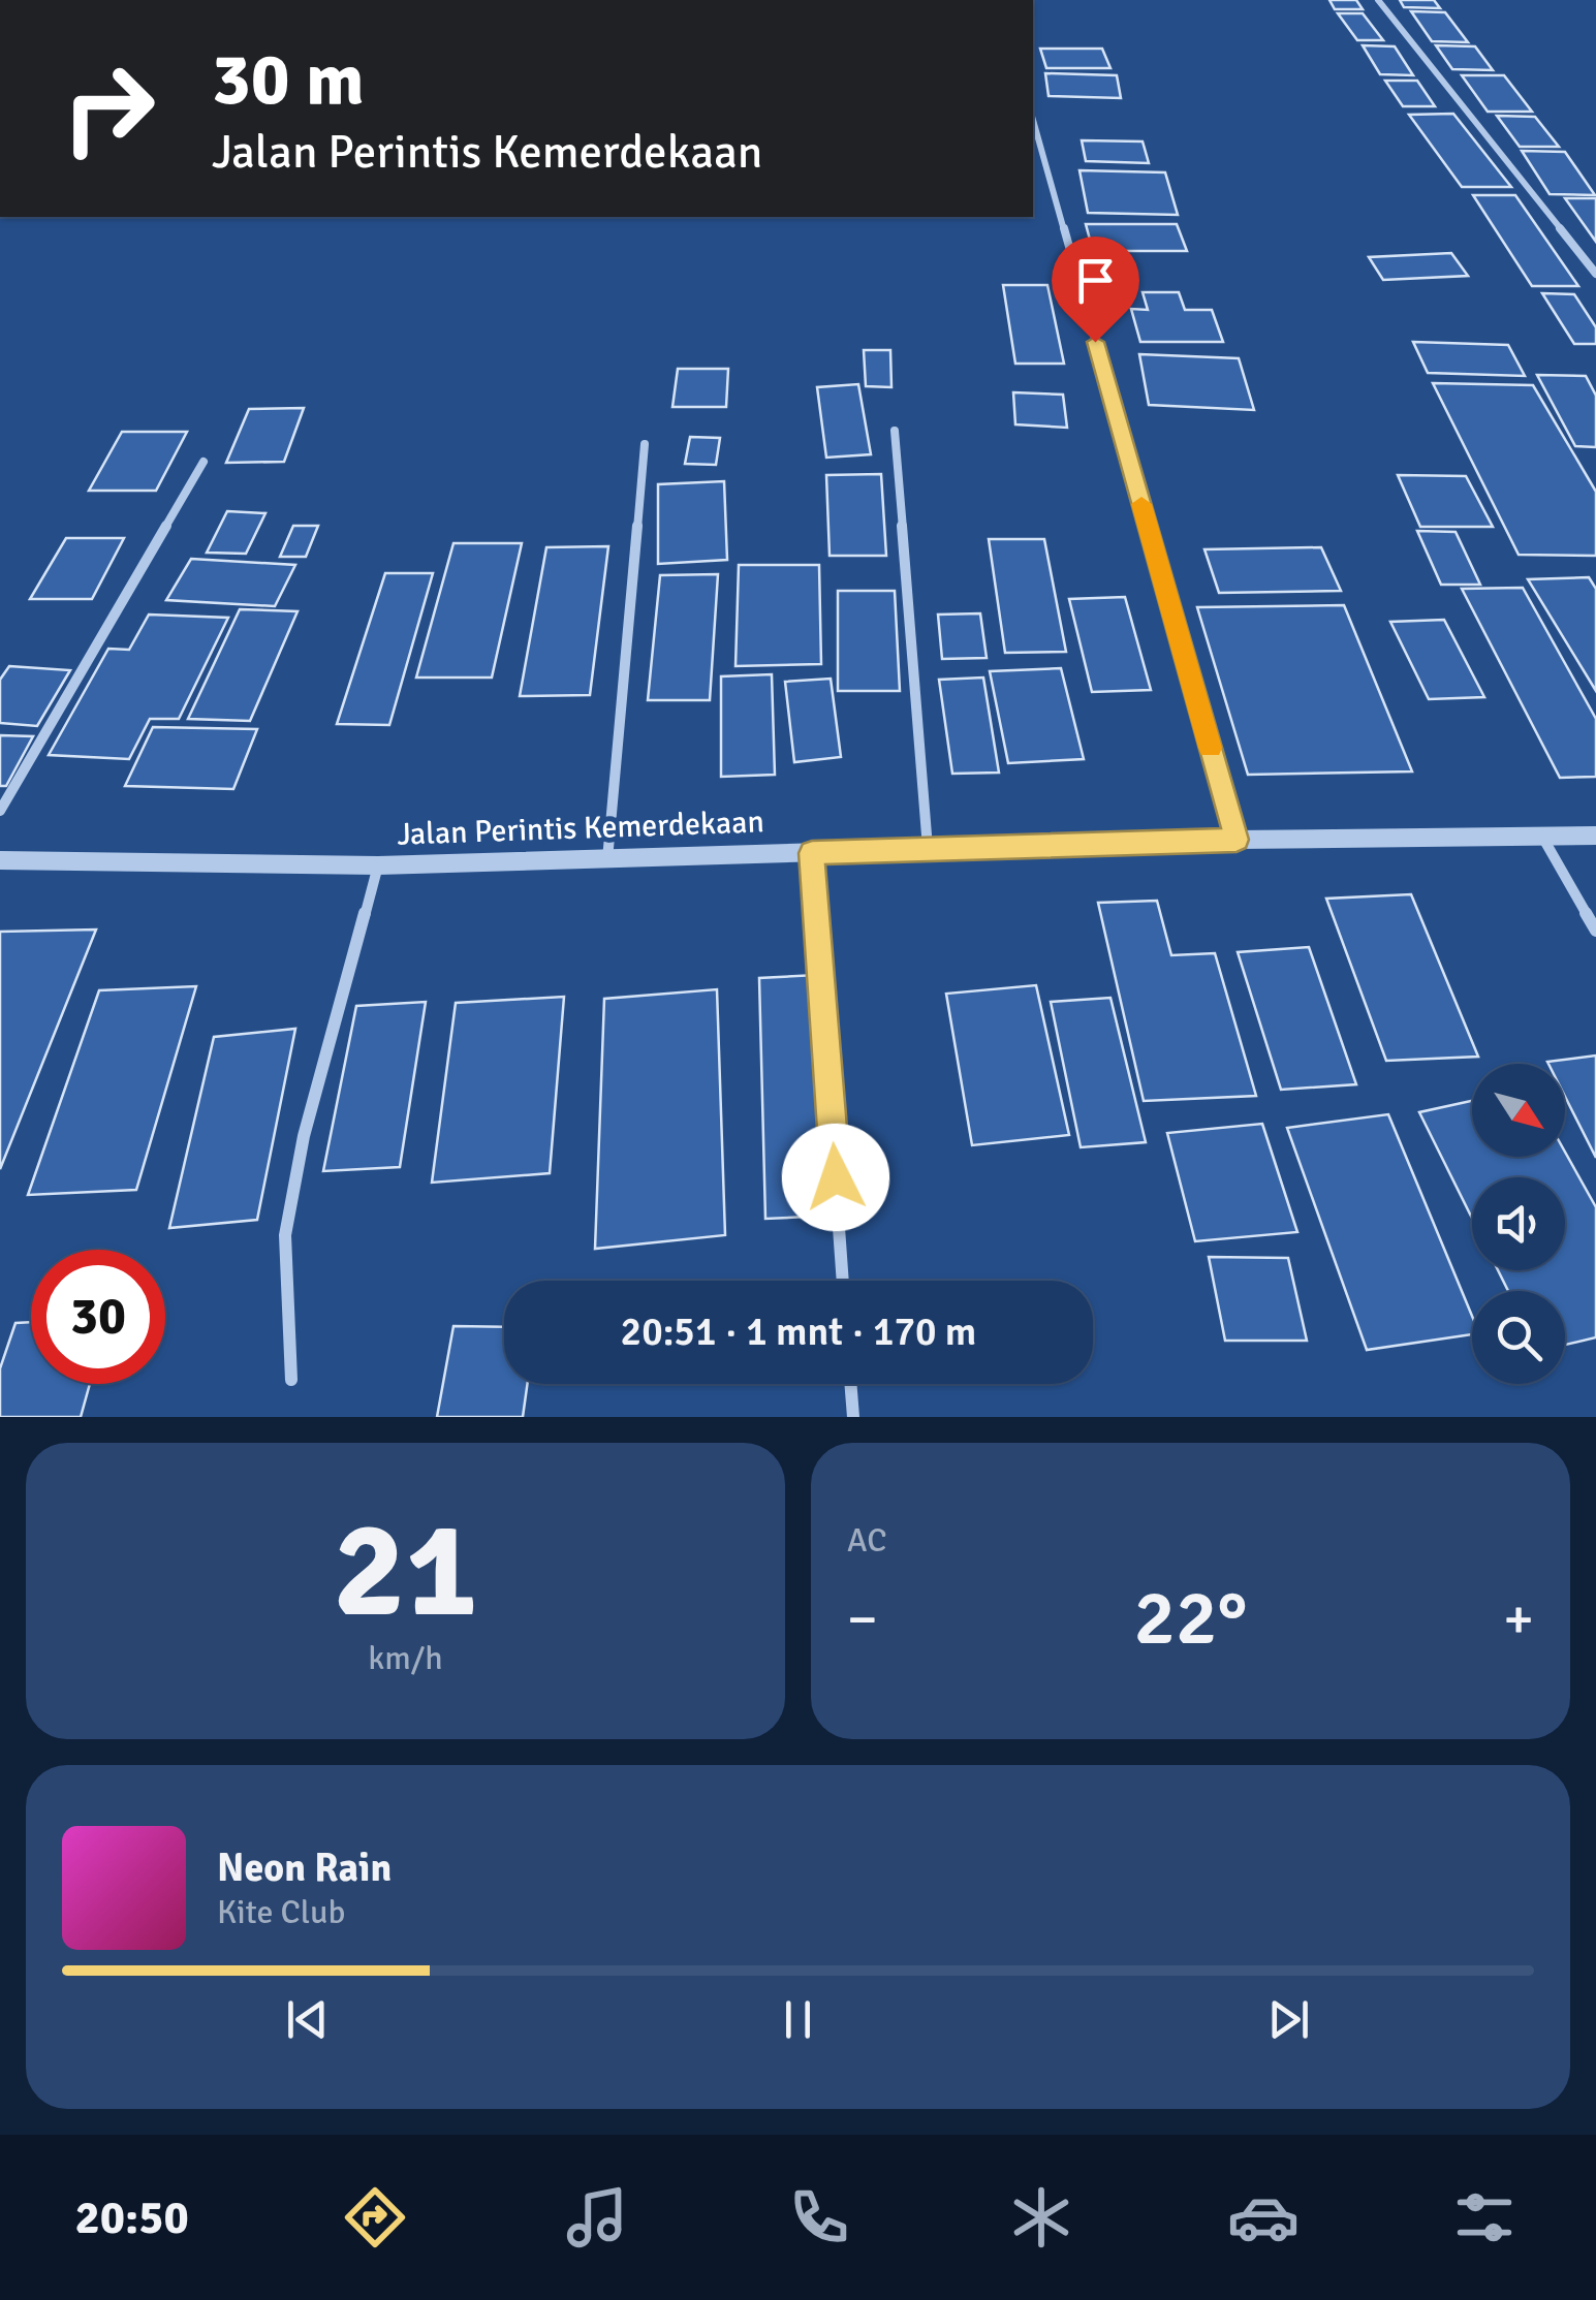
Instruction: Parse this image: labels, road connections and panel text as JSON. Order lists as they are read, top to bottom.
{
  "streets": {
    "street": ["Jalan Perintis Kemerdekaan"]
  },
  "north": "bottom right",
  "page": {
    "turn": ["30 m", "Jalan Perintis Kemerdekaan"],
    "limit": "30",
    "trip": "20:51 · 1 mnt · 170 m",
    "tile": [
      ["21", "km/h"],
      "AC"
    ],
    "heat": ["−", "22°", "+"],
    "song": ["Neon Rain", "Kite Club"],
    "tabs": "20:50"
  }
}
